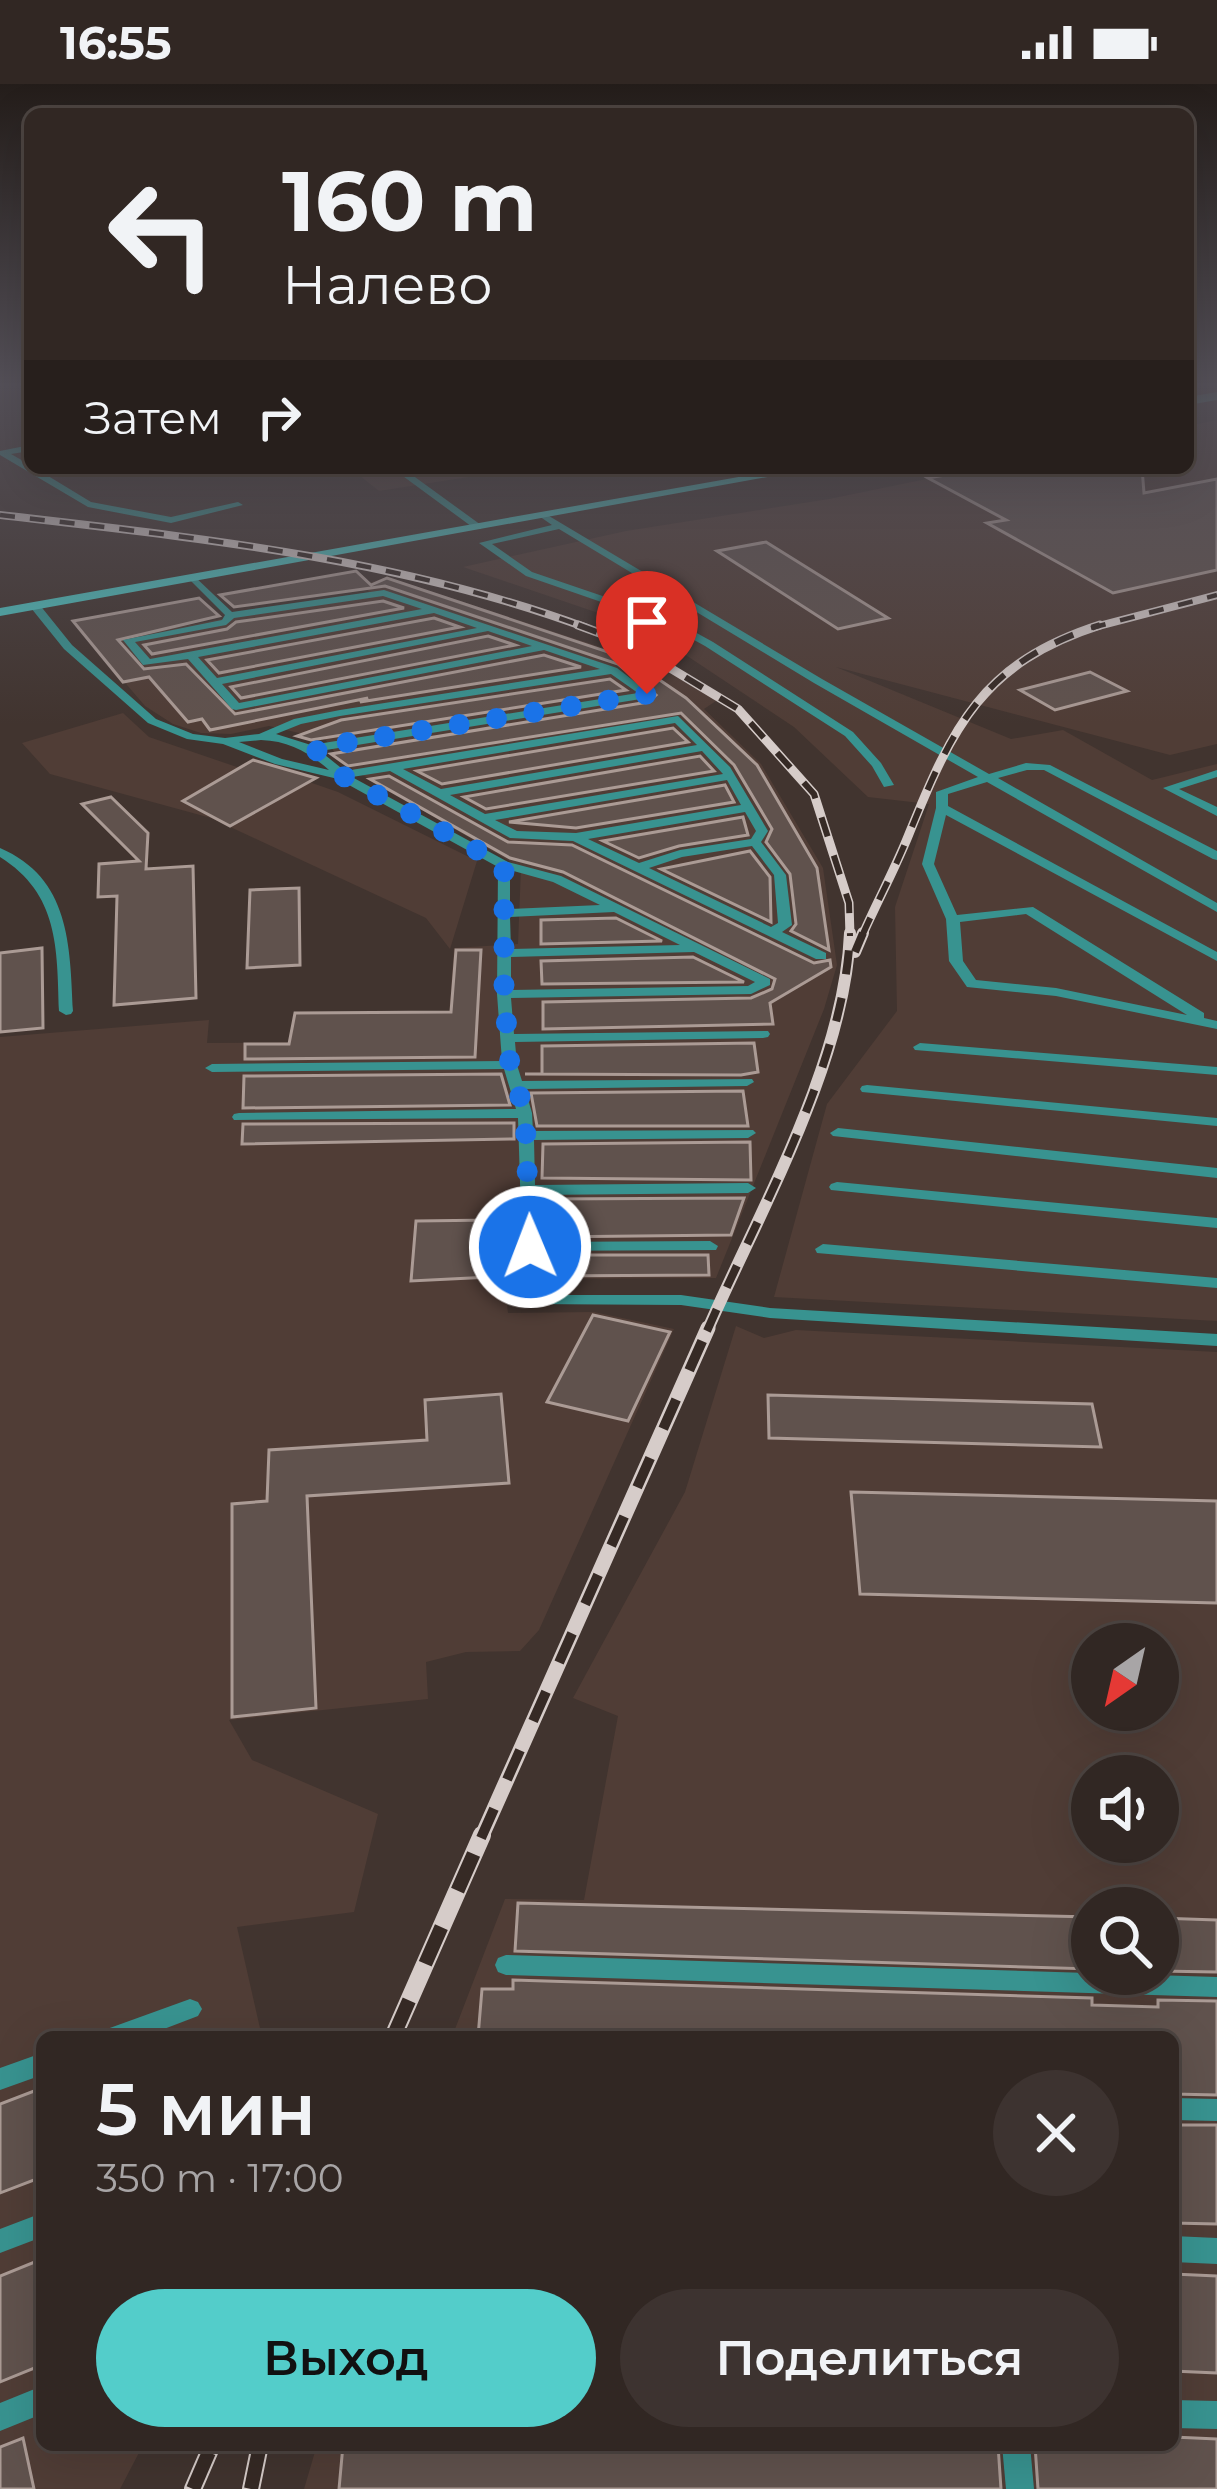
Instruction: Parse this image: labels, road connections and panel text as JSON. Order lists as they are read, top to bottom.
{
  "north": "bottom left",
  "page": {
    "status": "16:55",
    "turn": ["160 m", "Налево"],
    "then": "Затем",
    "heading": ["5 мин", "350 m · 17:00"],
    "buttons": ["Выход", "Поделиться"]
  }
}
